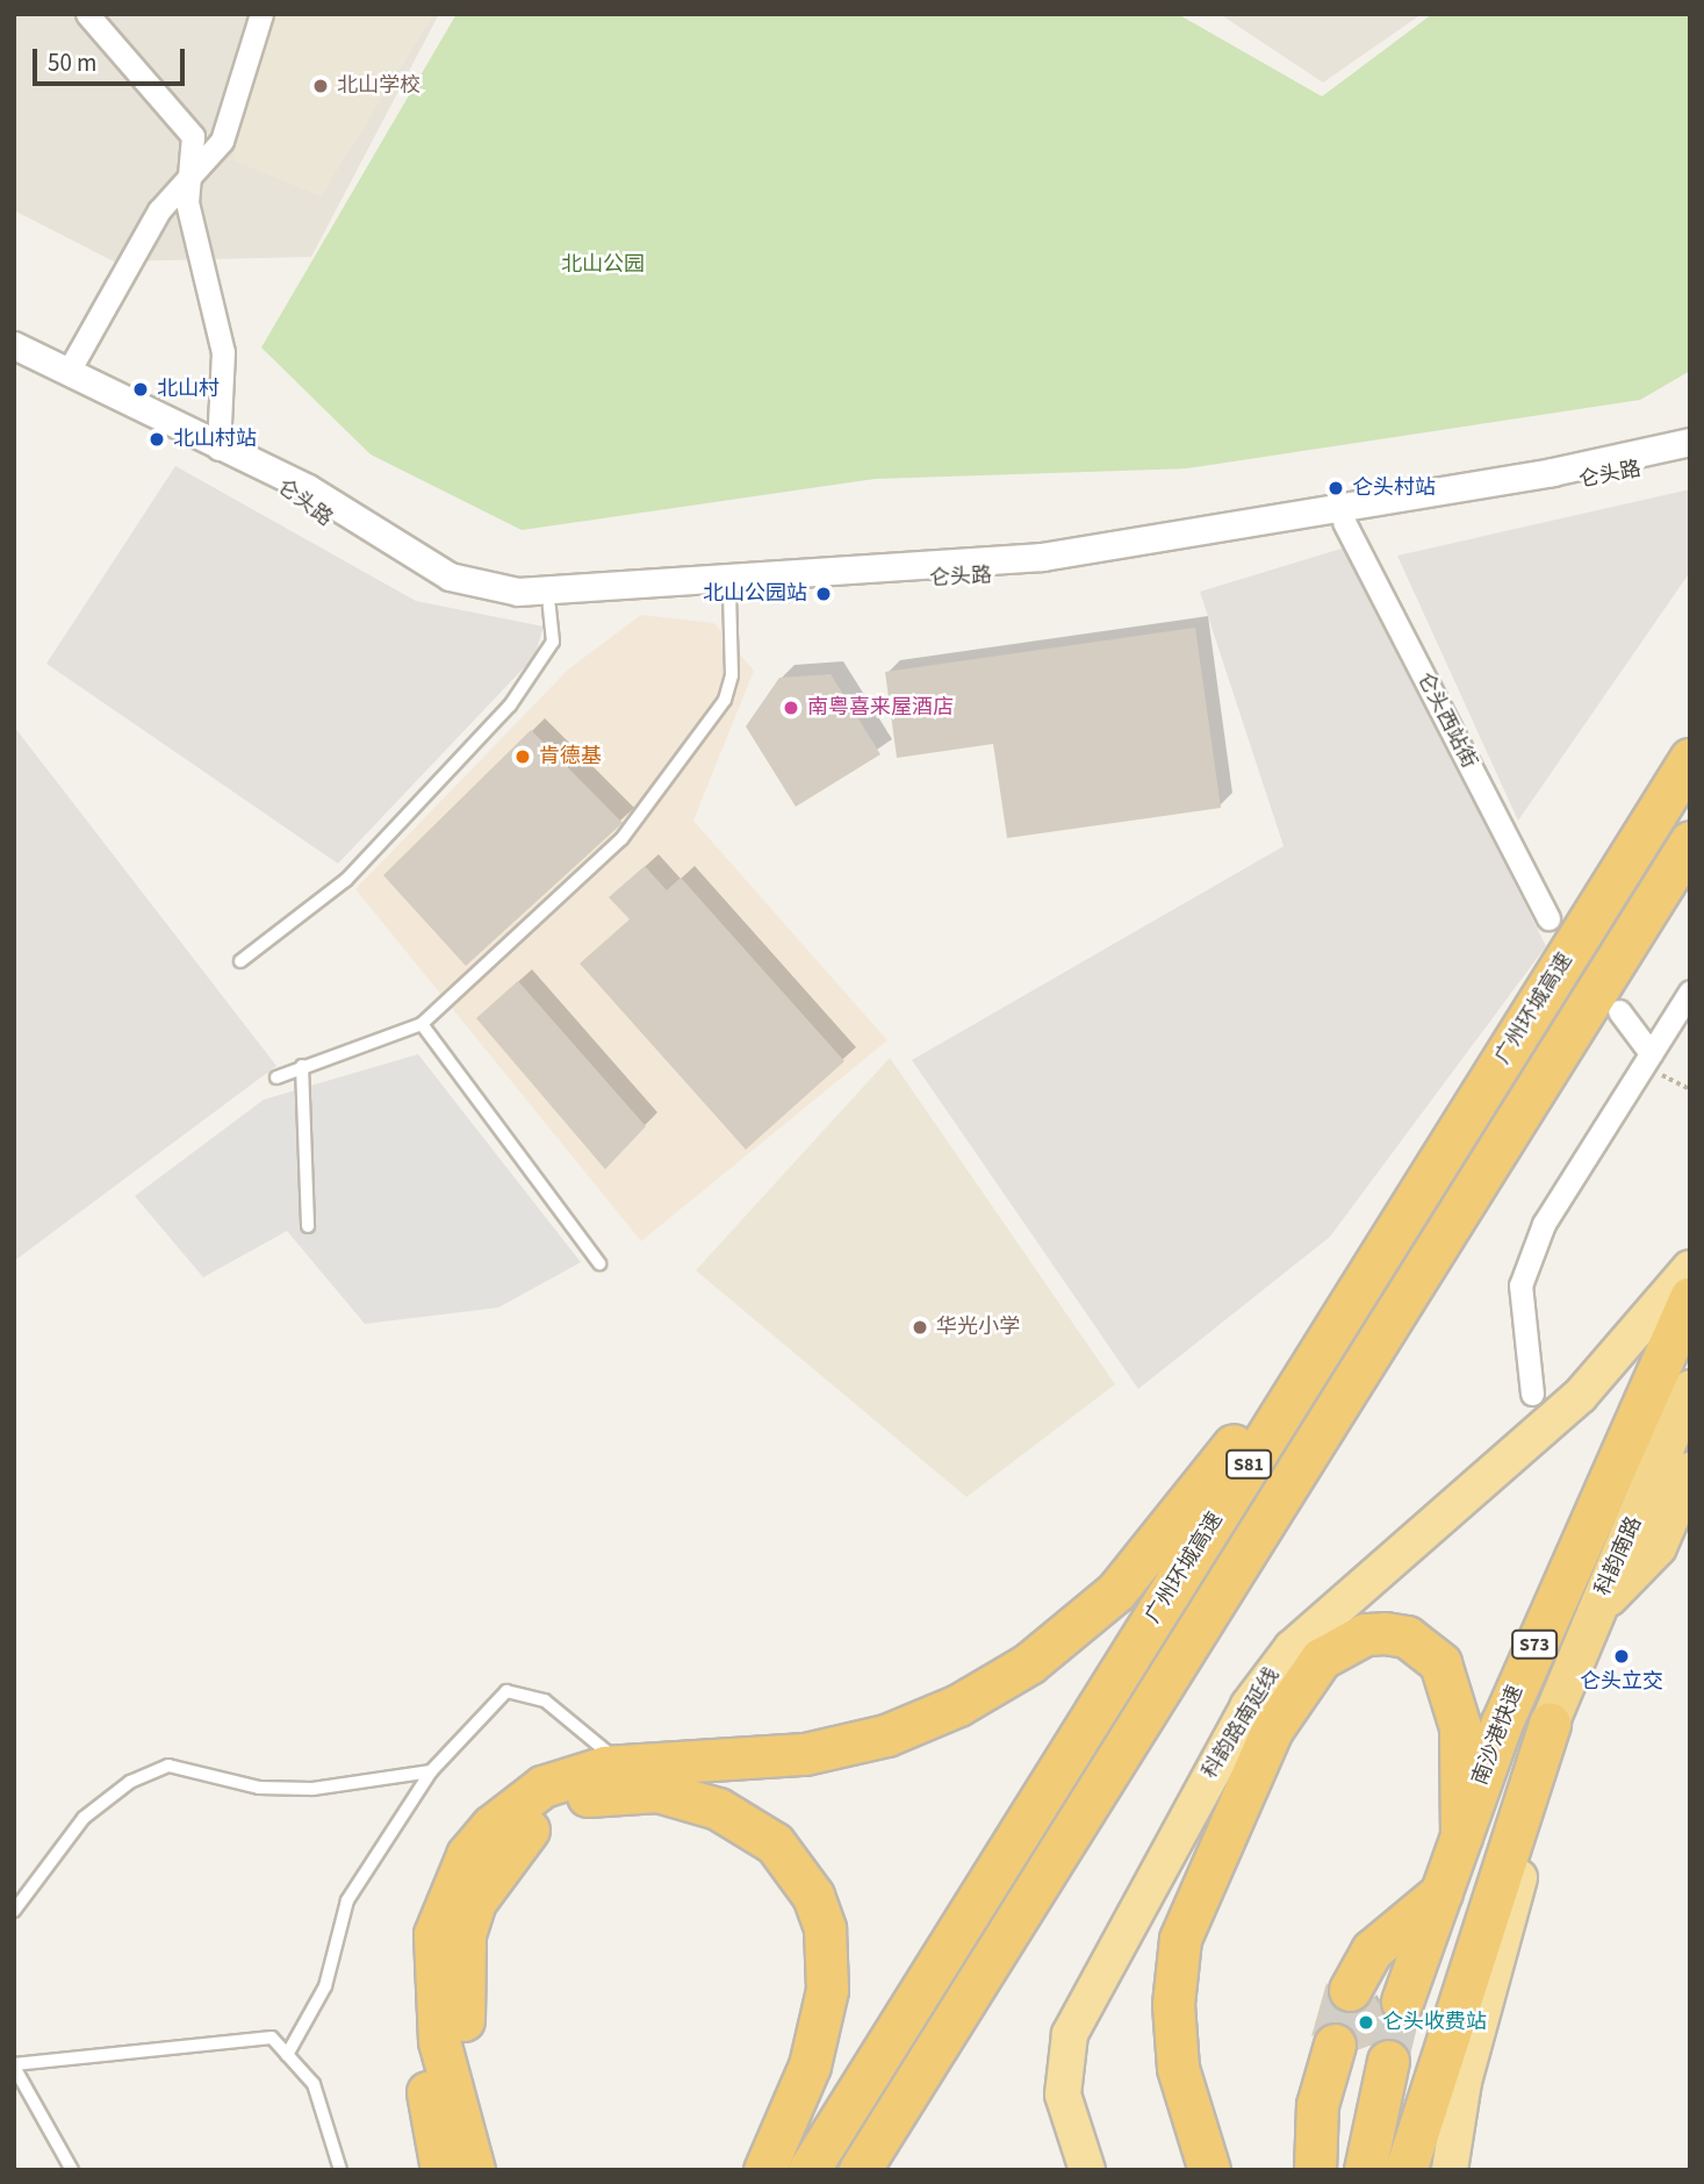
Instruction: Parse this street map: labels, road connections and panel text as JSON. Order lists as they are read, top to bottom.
{
  "streets": {
    "highway": [
      "广州环城高速",
      "S81",
      "科韵南路",
      "S73",
      "南沙港快速"
    ],
    "main road": ["科韵路南延线"],
    "street": ["仑头路", "仑头西站街"]
  },
  "crossings": [
    ["仑头路", "仑头西站街"]
  ],
  "parks": ["北山公园"],
  "places": [
    "北山学校",
    "北山村",
    "北山村站",
    "仑头村站",
    "北山公园站",
    "南粤喜来屋酒店",
    "肯德基",
    "华光小学",
    "仑头立交",
    "仑头收费站"
  ],
  "scale_bar": "50 m"
}
